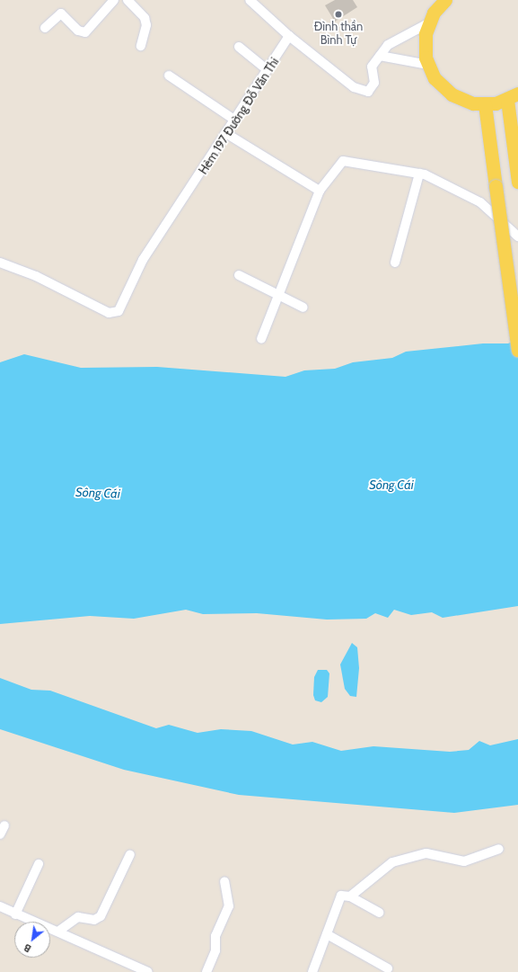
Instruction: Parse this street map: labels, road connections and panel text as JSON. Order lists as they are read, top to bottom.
{
  "streets": {
    "street": ["Hẻm 197 Đường Đỗ Văn Thi"]
  },
  "water": ["Sông Cái"],
  "places": ["Đình thần Bình Tự"],
  "north": "bottom left"
}
